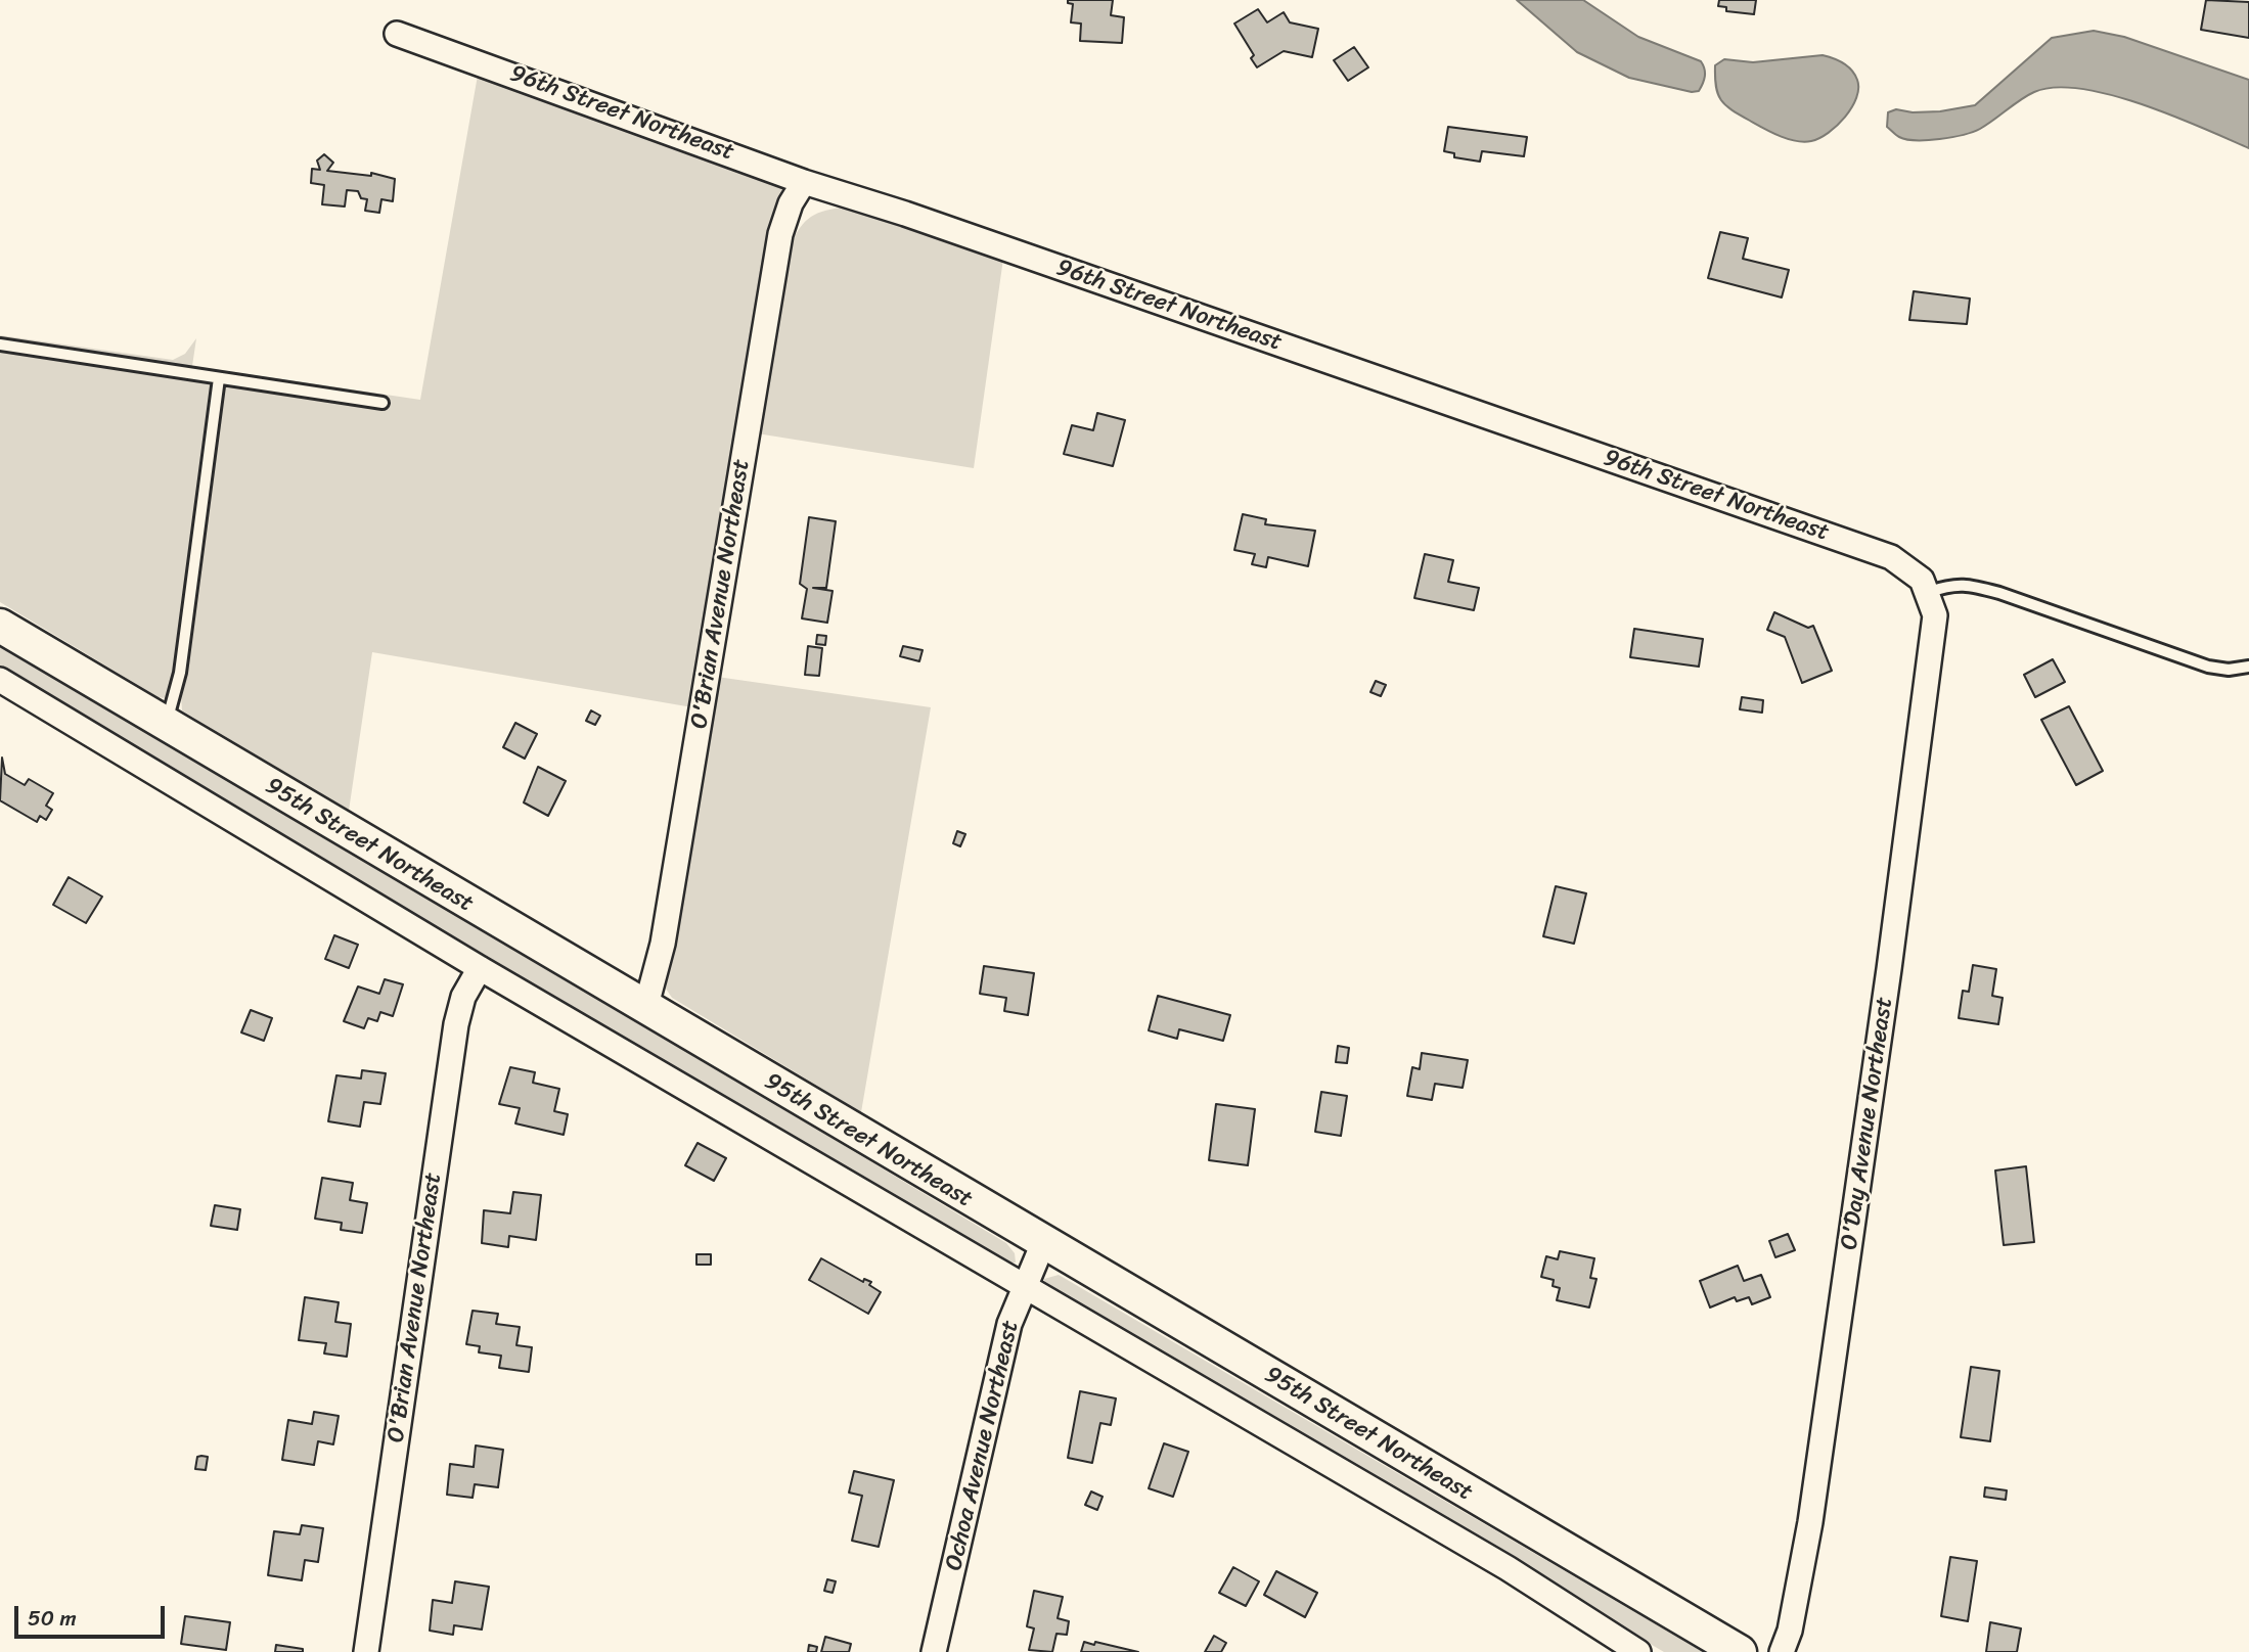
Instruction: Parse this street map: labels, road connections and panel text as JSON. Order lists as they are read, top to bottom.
{
  "streets": {
    "main road": ["95th Street Northeast"],
    "street": [
      "96th Street Northeast",
      "O'Brian Avenue Northeast",
      "O'Day Avenue Northeast",
      "Ochoa Avenue Northeast"
    ]
  },
  "crossings": [
    ["96th Street Northeast", "O'Brian Avenue Northeast"],
    ["96th Street Northeast", "O'Day Avenue Northeast"],
    ["O'Brian Avenue Northeast", "95th Street Northeast"],
    ["95th Street Northeast", "Ochoa Avenue Northeast"]
  ],
  "scale_bar": "50 m"
}
